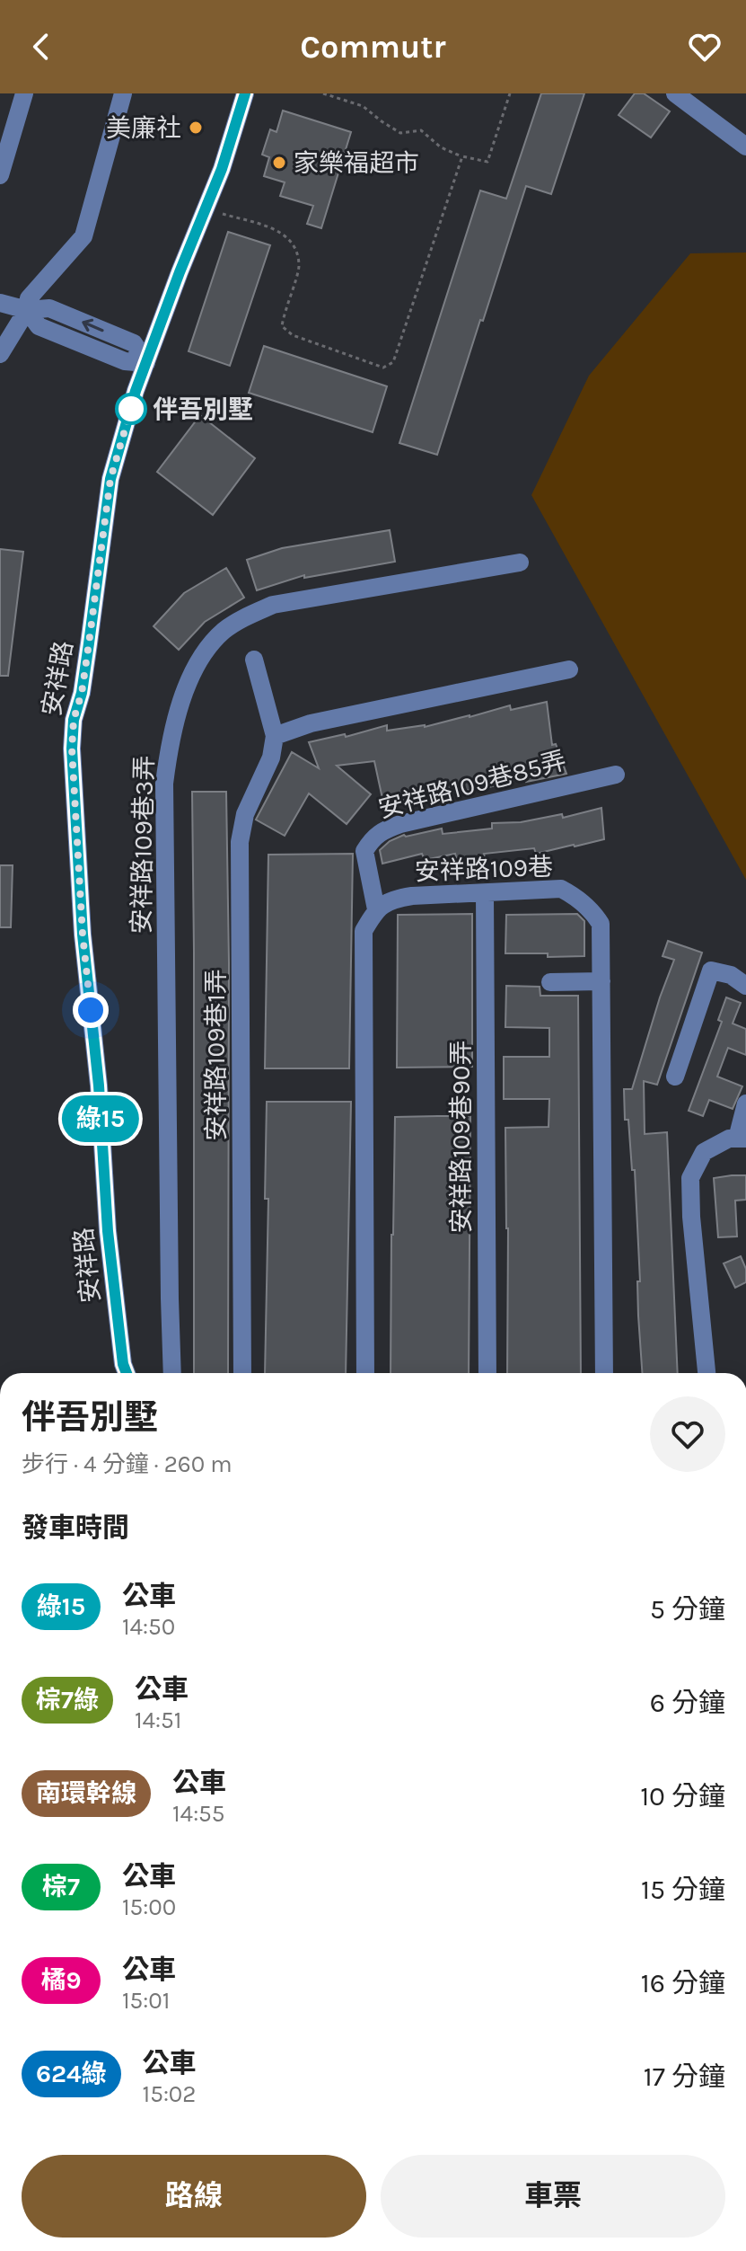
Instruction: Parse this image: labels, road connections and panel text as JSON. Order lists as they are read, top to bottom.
{
  "streets": {
    "street": [
      "安祥路",
      "安祥路109巷85弄",
      "安祥路109巷3弄",
      "安祥路109巷",
      "安祥路109巷1弄",
      "安祥路109巷90弄"
    ]
  },
  "crossings": [
    ["安祥路109巷85弄", "安祥路109巷"],
    ["安祥路109巷", "安祥路109巷90弄"]
  ],
  "places": ["美廉社", "家樂福超市", "伴吾別墅"],
  "lines": ["bus line 綠15"],
  "page": {
    "header": "Commutr",
    "on_map": "綠15",
    "heading": [
      ["伴吾別墅", "步行 · 4 分鐘 · 260 m"],
      "發車時間"
    ],
    "list": [
      {
        "mark": "綠15",
        "name": "公車",
        "note": "14:50",
        "value": "5 分鐘"
      },
      {
        "mark": "棕7綠",
        "name": "公車",
        "note": "14:51",
        "value": "6 分鐘"
      },
      {
        "mark": "南環幹線",
        "name": "公車",
        "note": "14:55",
        "value": "10 分鐘"
      },
      {
        "mark": "棕7",
        "name": "公車",
        "note": "15:00",
        "value": "15 分鐘"
      },
      {
        "mark": "橘9",
        "name": "公車",
        "note": "15:01",
        "value": "16 分鐘"
      },
      {
        "mark": "624綠",
        "name": "公車",
        "note": "15:02",
        "value": "17 分鐘"
      }
    ],
    "buttons": ["路線", "車票"]
  }
}
